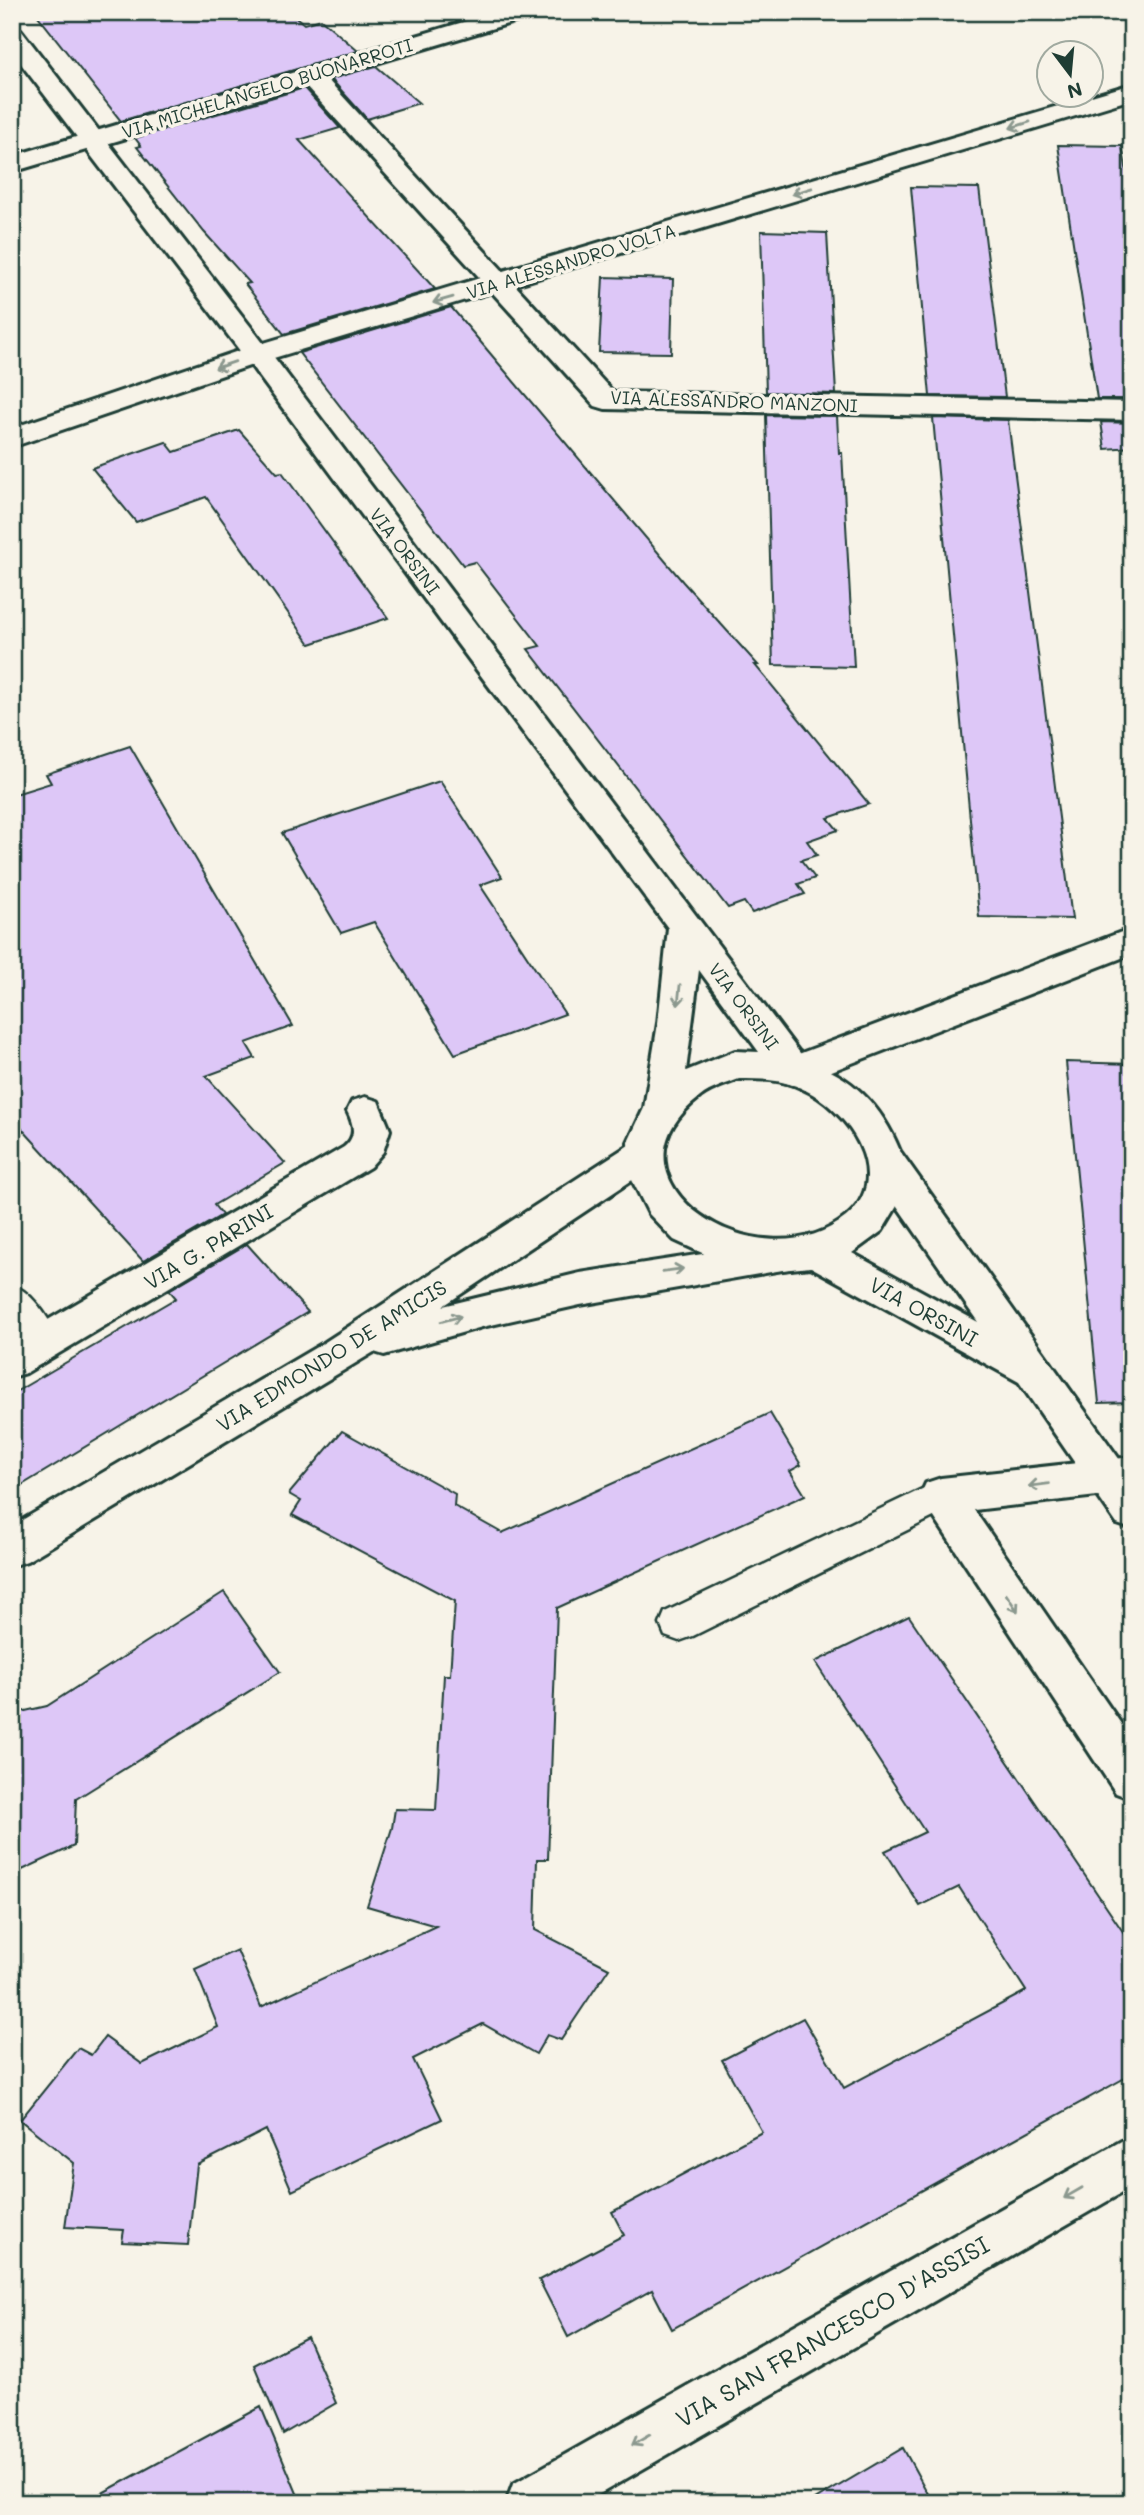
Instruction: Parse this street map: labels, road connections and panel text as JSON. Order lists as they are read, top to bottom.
{
  "streets": {
    "street": [
      "VIA MICHELANGELO BUONARROTI",
      "VIA ALESSANDRO VOLTA",
      "VIA ALESSANDRO MANZONI",
      "VIA ORSINI",
      "VIA G. PARINI",
      "VIA EDMONDO DE AMICIS",
      "VIA SAN FRANCESCO D'ASSISI"
    ]
  },
  "crossings": [
    ["VIA MICHELANGELO BUONARROTI", "VIA ALESSANDRO MANZONI"],
    ["VIA MICHELANGELO BUONARROTI", "VIA ORSINI"],
    ["VIA ALESSANDRO VOLTA", "VIA ALESSANDRO MANZONI"],
    ["VIA ALESSANDRO VOLTA", "VIA ORSINI"],
    ["VIA ORSINI", "VIA EDMONDO DE AMICIS"]
  ],
  "one_way": ["VIA ALESSANDRO VOLTA", "VIA SAN FRANCESCO D'ASSISI"],
  "north": "bottom"
}
